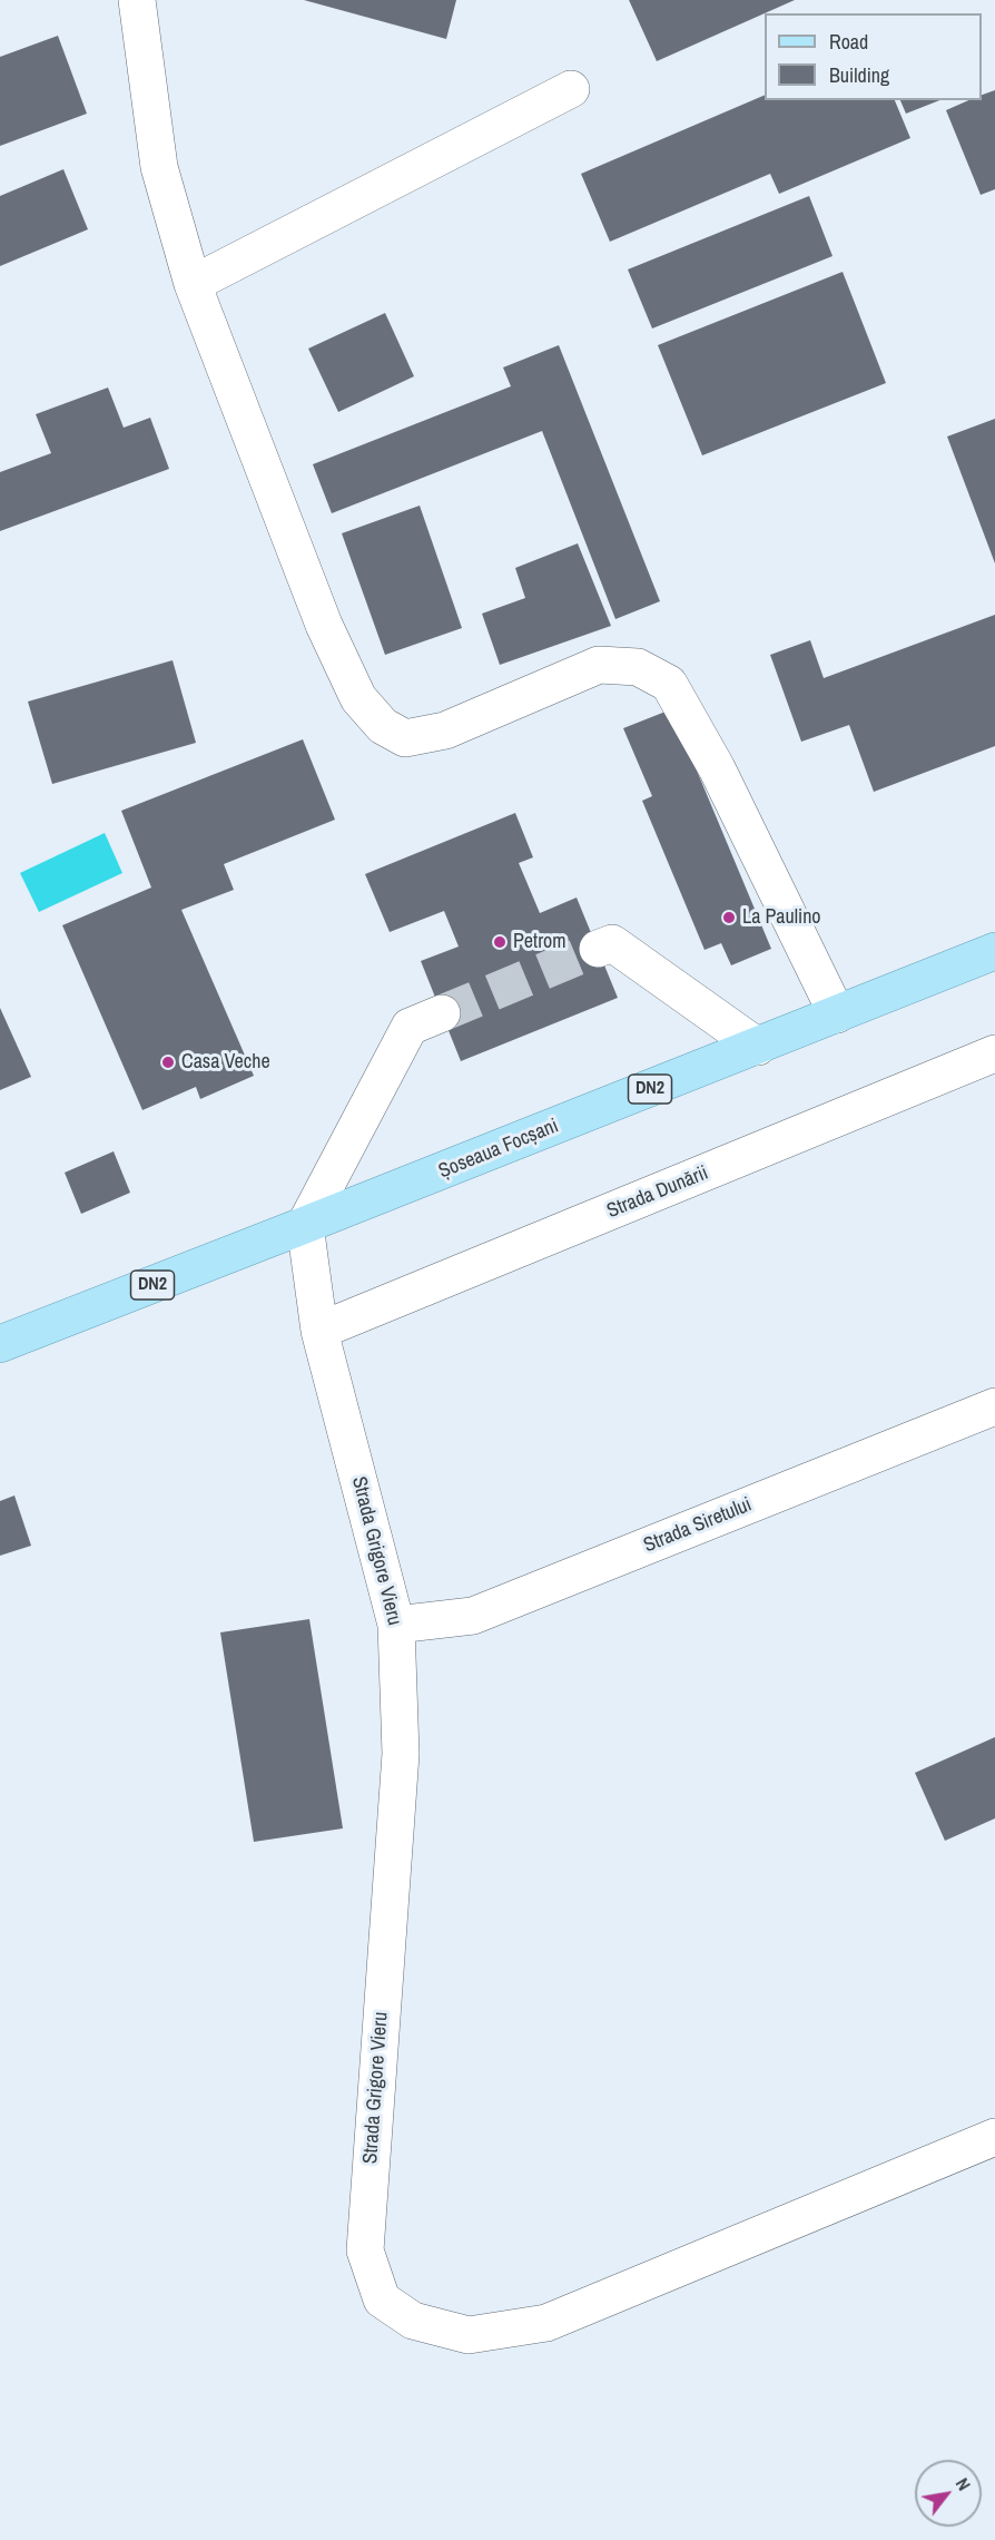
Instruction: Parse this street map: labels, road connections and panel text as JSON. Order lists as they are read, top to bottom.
{
  "streets": {
    "main road": ["DN2", "Șoseaua Focșani"],
    "street": ["Strada Dunării", "Strada Siretului", "Strada Grigore Vieru"]
  },
  "crossings": [
    ["Șoseaua Focșani", "Strada Grigore Vieru"],
    ["Strada Dunării", "Strada Grigore Vieru"],
    ["Strada Siretului", "Strada Grigore Vieru"]
  ],
  "places": ["La Paulino", "Petrom", "Casa Veche"],
  "legend": ["Road", "Building"],
  "north": "top right"
}
